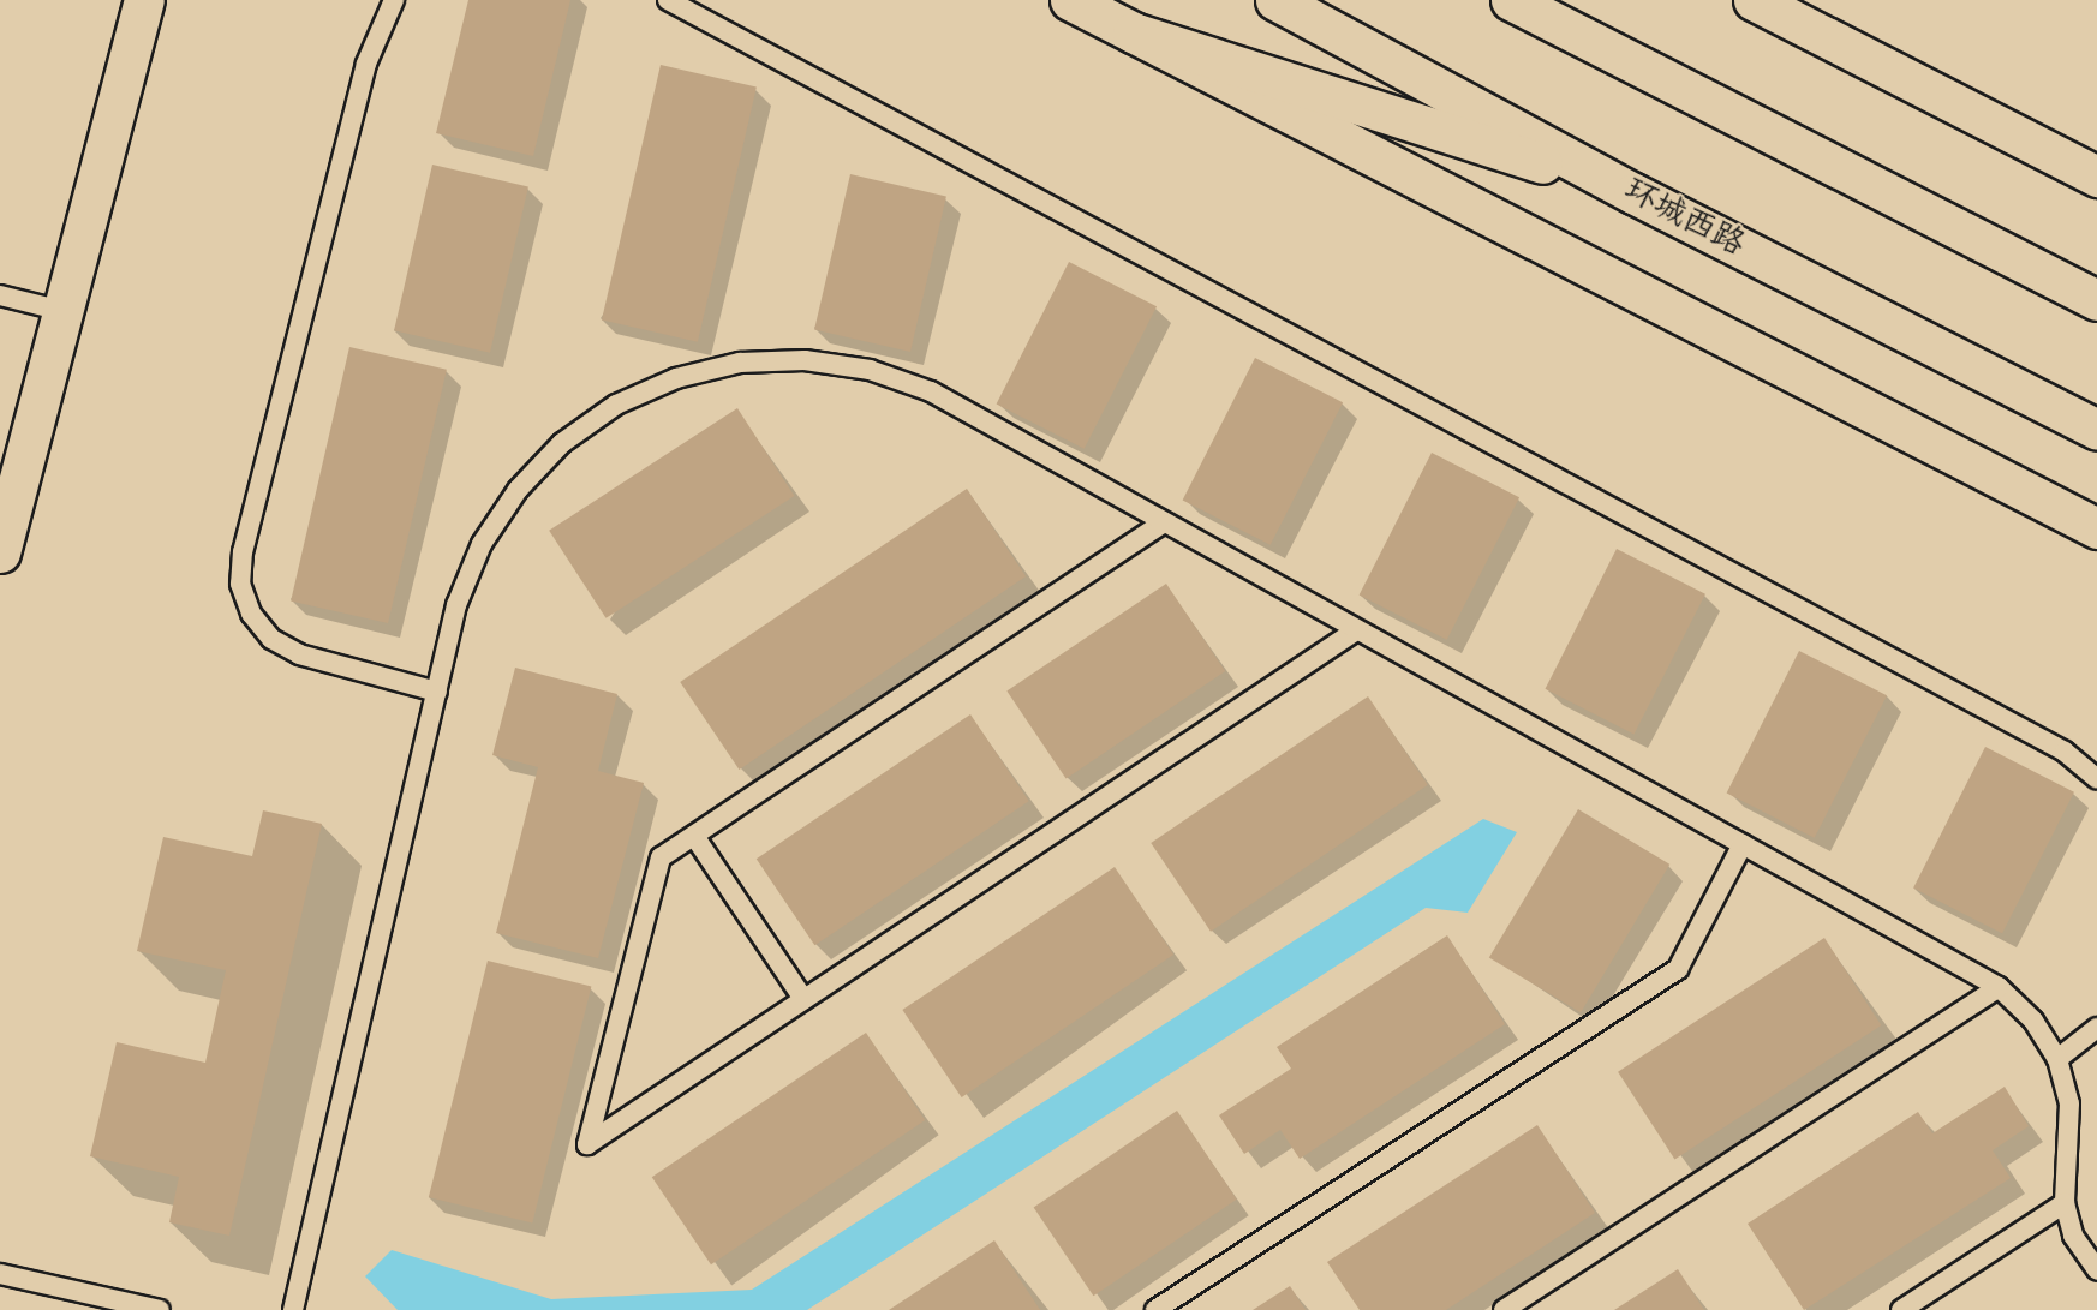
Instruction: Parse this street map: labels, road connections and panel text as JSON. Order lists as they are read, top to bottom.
{
  "streets": {
    "main road": ["环城西路"]
  }
}
